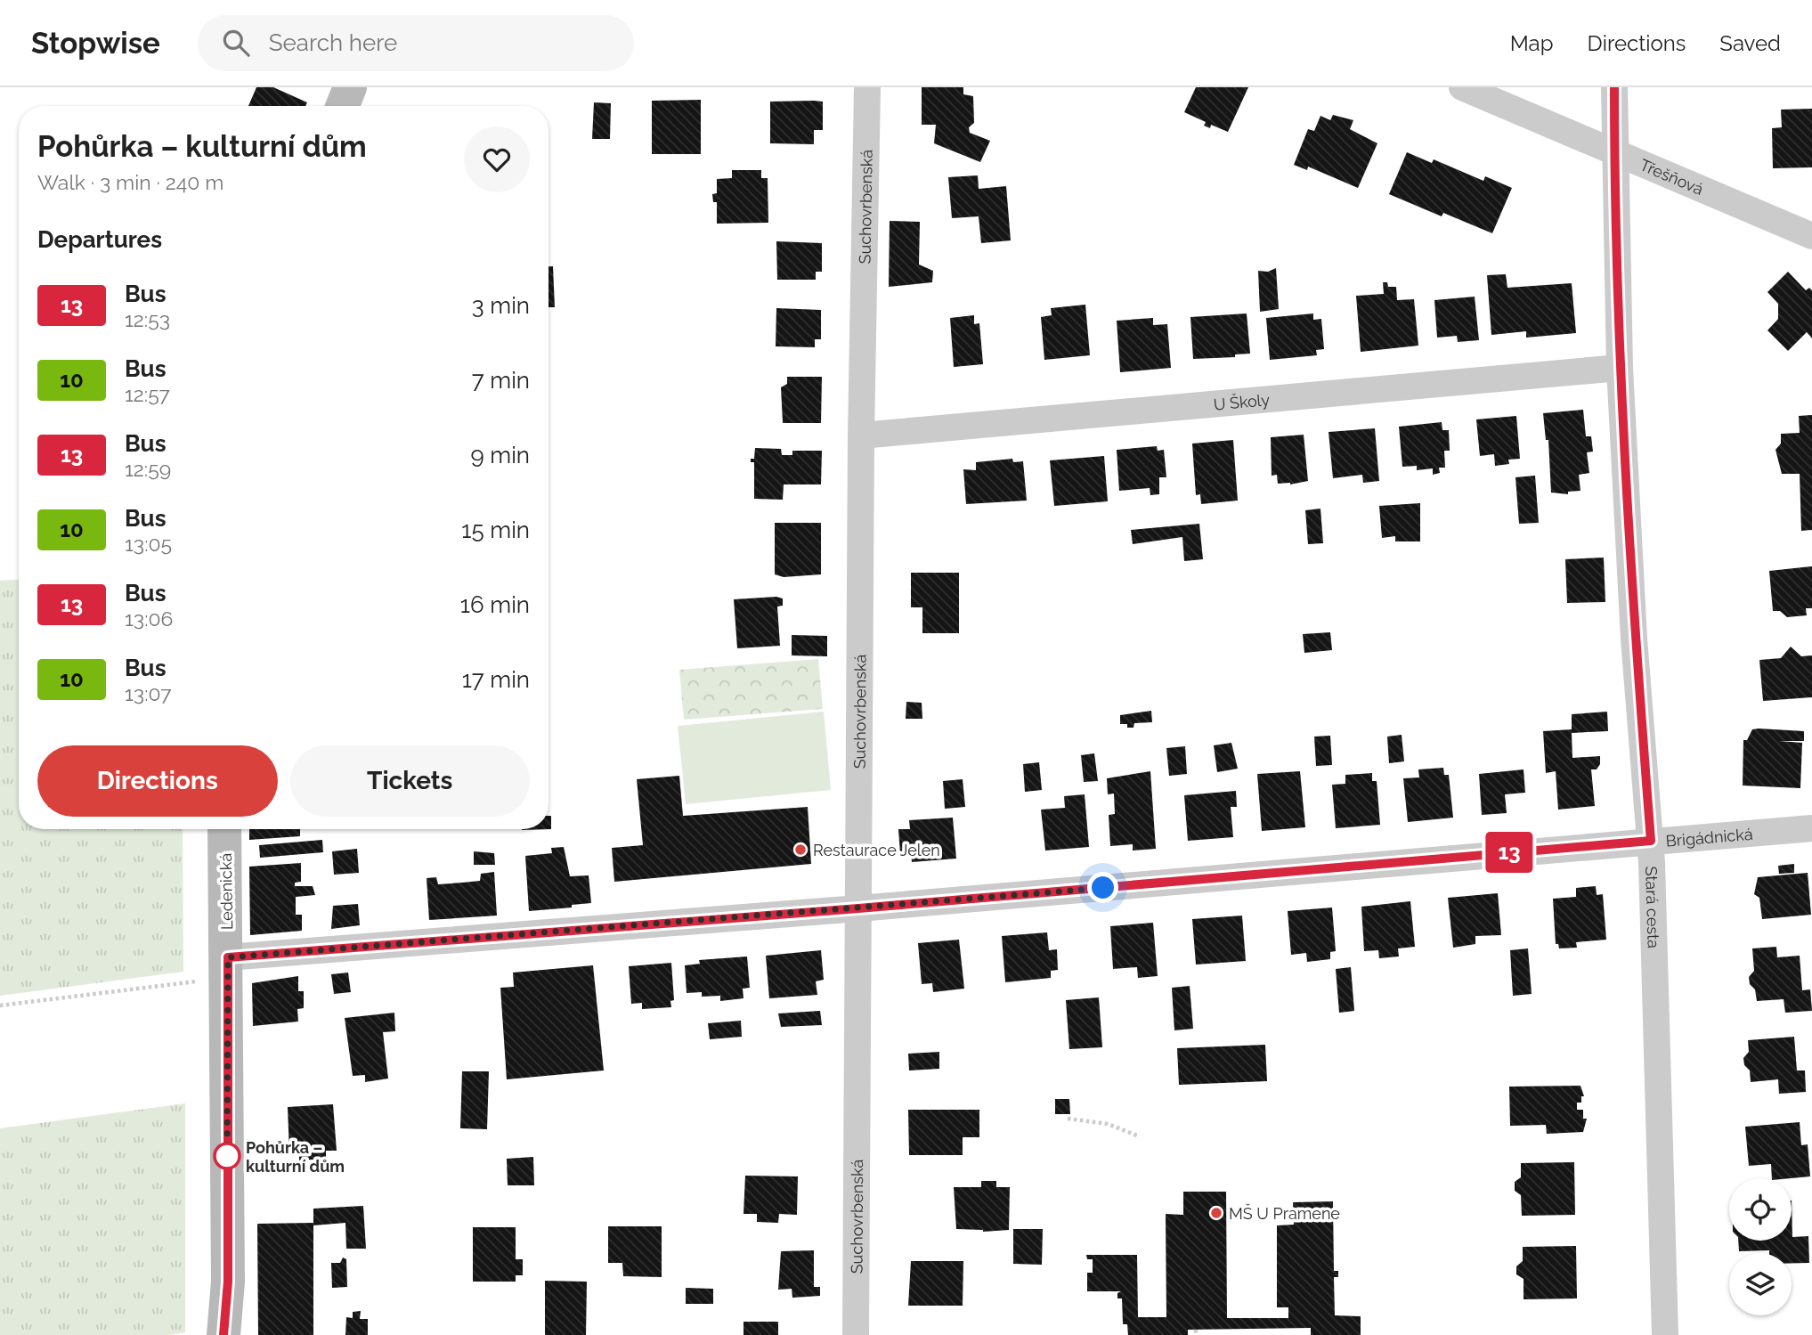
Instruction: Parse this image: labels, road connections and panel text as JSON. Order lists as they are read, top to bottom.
{
  "streets": {
    "main road": ["Ledenická"],
    "street": [
      "Třešňová",
      "Suchovrbenská",
      "U Školy",
      "Brigádnická",
      "Stará cesta"
    ]
  },
  "crossings": [
    ["Třešňová", "Stará cesta"],
    ["Suchovrbenská", "U Školy"],
    ["Suchovrbenská", "Brigádnická"],
    ["U Školy", "Stará cesta"],
    ["Brigádnická", "Ledenická"],
    ["Brigádnická", "Stará cesta"]
  ],
  "places": ["Restaurace Jelen", "Pohůrka – kulturní dům", "MŠ U Pramene"],
  "lines": ["bus line 13"],
  "page": {
    "header": "Stopwise",
    "search": "Search here",
    "nav": ["Map", "Directions", "Saved"],
    "on_map": "13",
    "heading": [
      ["Pohůrka – kulturní dům", "Walk · 3 min · 240 m"],
      "Departures"
    ],
    "list": [
      {
        "mark": "13",
        "name": "Bus",
        "note": "12:53",
        "value": "3 min"
      },
      {
        "mark": "10",
        "name": "Bus",
        "note": "12:57",
        "value": "7 min"
      },
      {
        "mark": "13",
        "name": "Bus",
        "note": "12:59",
        "value": "9 min"
      },
      {
        "mark": "10",
        "name": "Bus",
        "note": "13:05",
        "value": "15 min"
      },
      {
        "mark": "13",
        "name": "Bus",
        "note": "13:06",
        "value": "16 min"
      },
      {
        "mark": "10",
        "name": "Bus",
        "note": "13:07",
        "value": "17 min"
      }
    ],
    "buttons": ["Directions", "Tickets"]
  }
}
